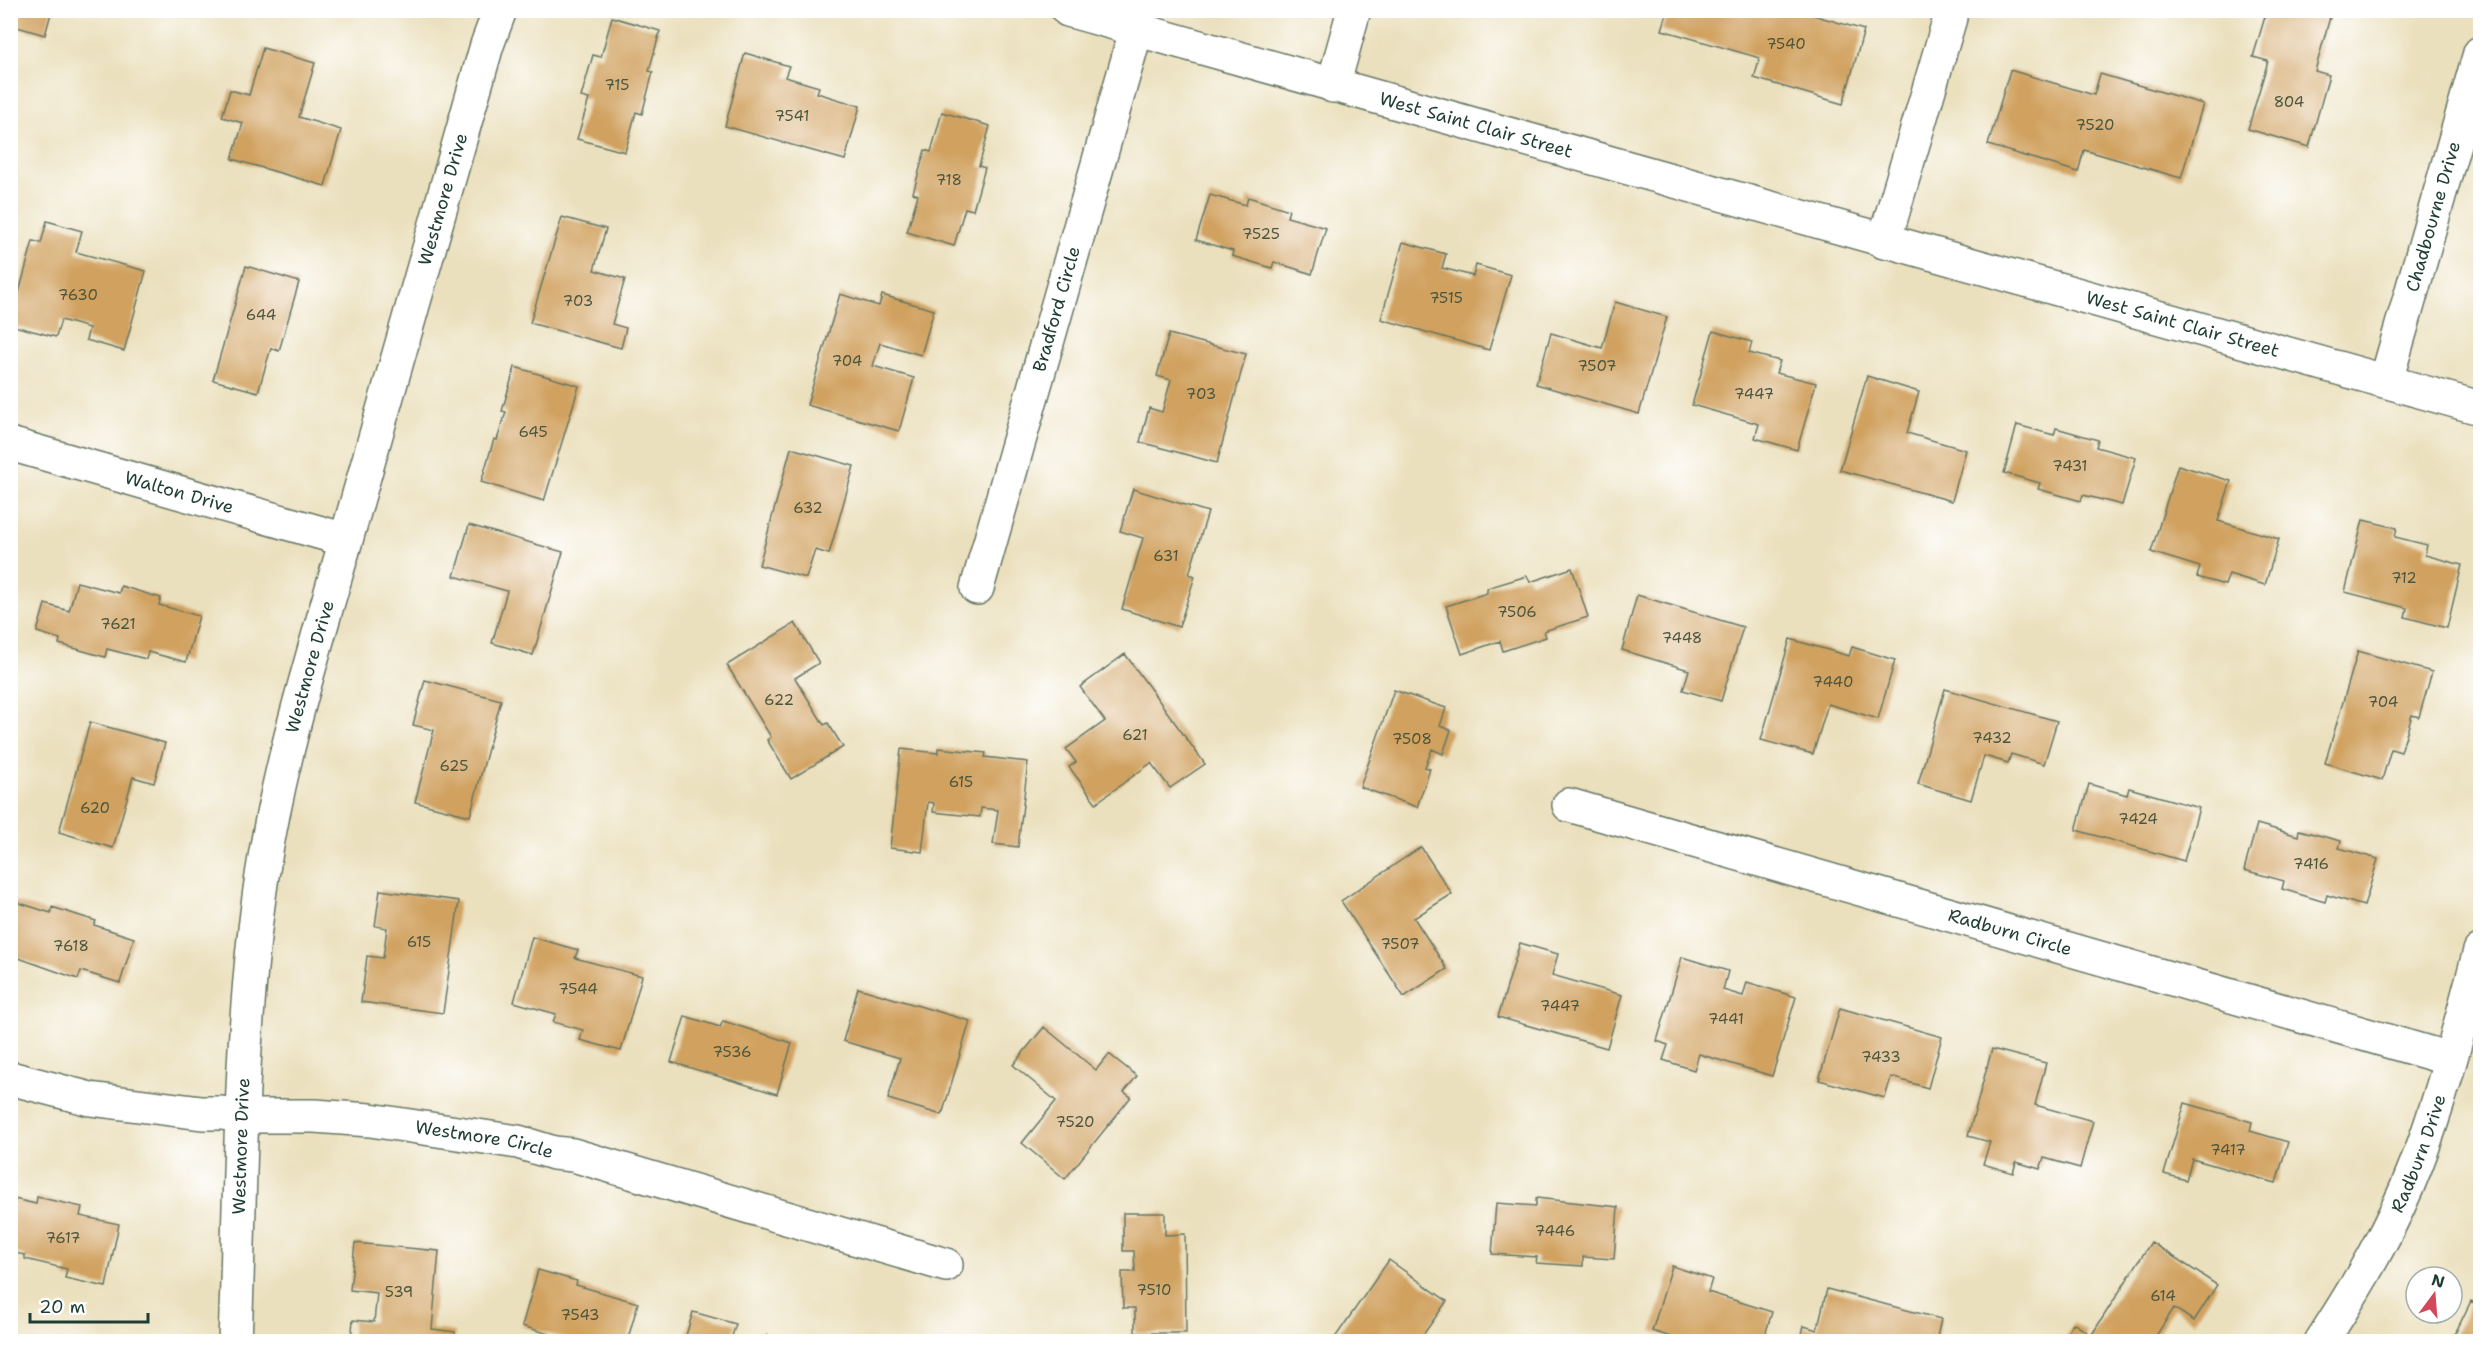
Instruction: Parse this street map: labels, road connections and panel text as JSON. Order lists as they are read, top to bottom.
{
  "streets": {
    "street": [
      "West Saint Clair Street",
      "Westmore Drive",
      "Chadbourne Drive",
      "Bradford Circle",
      "Walton Drive",
      "Radburn Circle",
      "Westmore Circle",
      "Radburn Drive"
    ]
  },
  "crossings": [
    ["West Saint Clair Street", "Chadbourne Drive"],
    ["West Saint Clair Street", "Bradford Circle"],
    ["Westmore Drive", "Walton Drive"],
    ["Westmore Drive", "Westmore Circle"],
    ["Radburn Circle", "Radburn Drive"]
  ],
  "house_numbers": [
    "7540",
    "715",
    "804",
    "7541",
    "7520",
    "718",
    "7525",
    "7630",
    "7515",
    "703",
    "644",
    "704",
    "7507",
    "703",
    "7447",
    "645",
    "7431",
    "632",
    "631",
    "712",
    "7506",
    "7621",
    "7448",
    "7440",
    "622",
    "704",
    "621",
    "7432",
    "7508",
    "625",
    "615",
    "620",
    "7424",
    "7416",
    "615",
    "7507",
    "7618",
    "7544",
    "7447",
    "7441",
    "7536",
    "7433",
    "7520",
    "7417",
    "7446",
    "7617",
    "7510",
    "539",
    "614",
    "7543"
  ],
  "scale_bar": "20 m",
  "north": "top"
}
